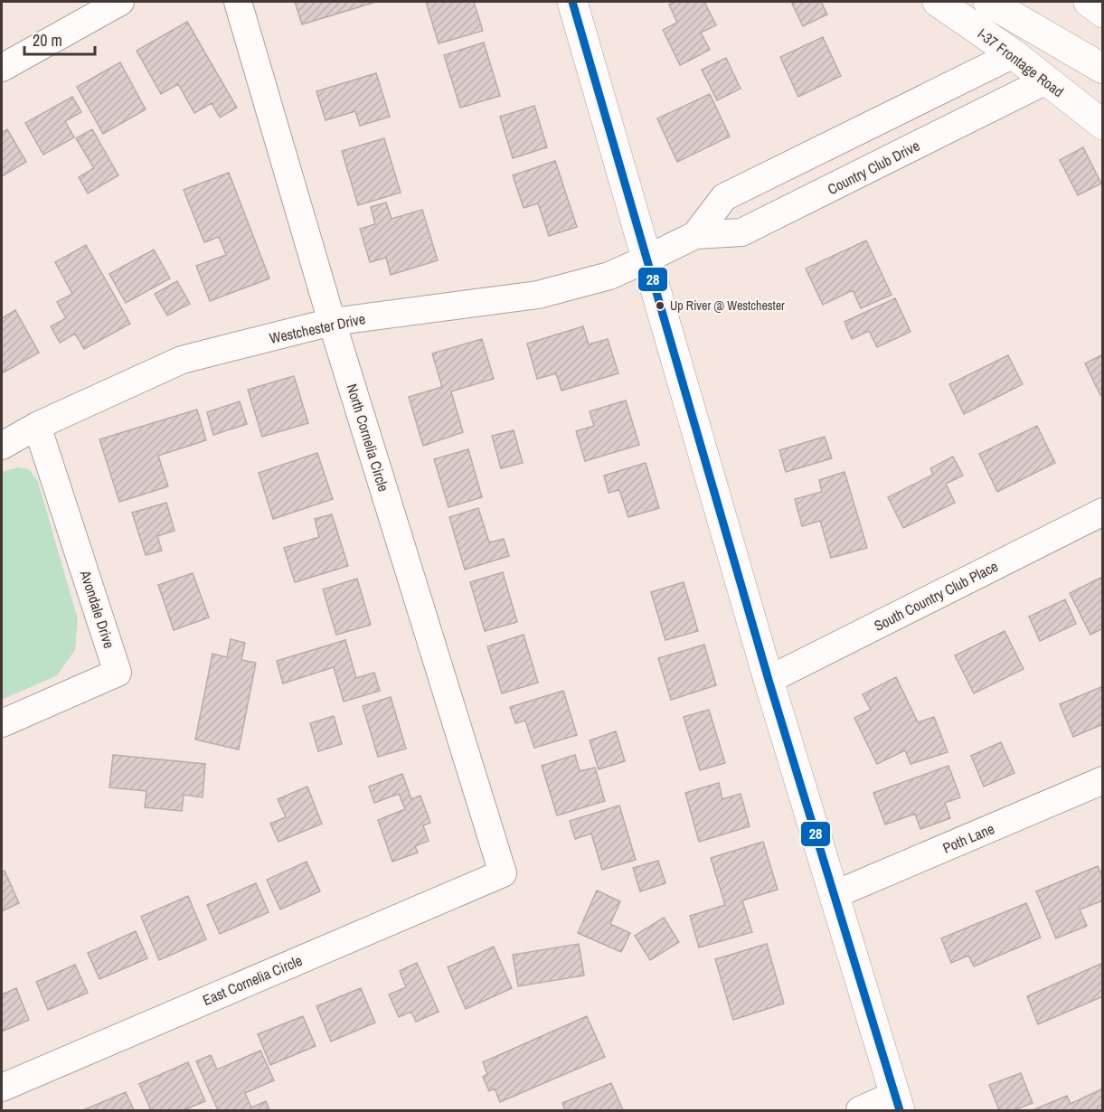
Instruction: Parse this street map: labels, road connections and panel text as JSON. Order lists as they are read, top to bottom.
{
  "streets": {
    "main road": ["I-37 Frontage Road"],
    "street": [
      "Country Club Drive",
      "Westchester Drive",
      "North Cornelia Circle",
      "South Country Club Place",
      "Avondale Drive",
      "Poth Lane",
      "East Cornelia Circle"
    ]
  },
  "crossings": [
    ["I-37 Frontage Road", "Country Club Drive"],
    ["Country Club Drive", "Westchester Drive"],
    ["Westchester Drive", "North Cornelia Circle"],
    ["Westchester Drive", "Avondale Drive"],
    ["North Cornelia Circle", "East Cornelia Circle"]
  ],
  "places": ["Up River @ Westchester"],
  "lines": ["transit line 28"],
  "scale_bar": "20 m"
}
